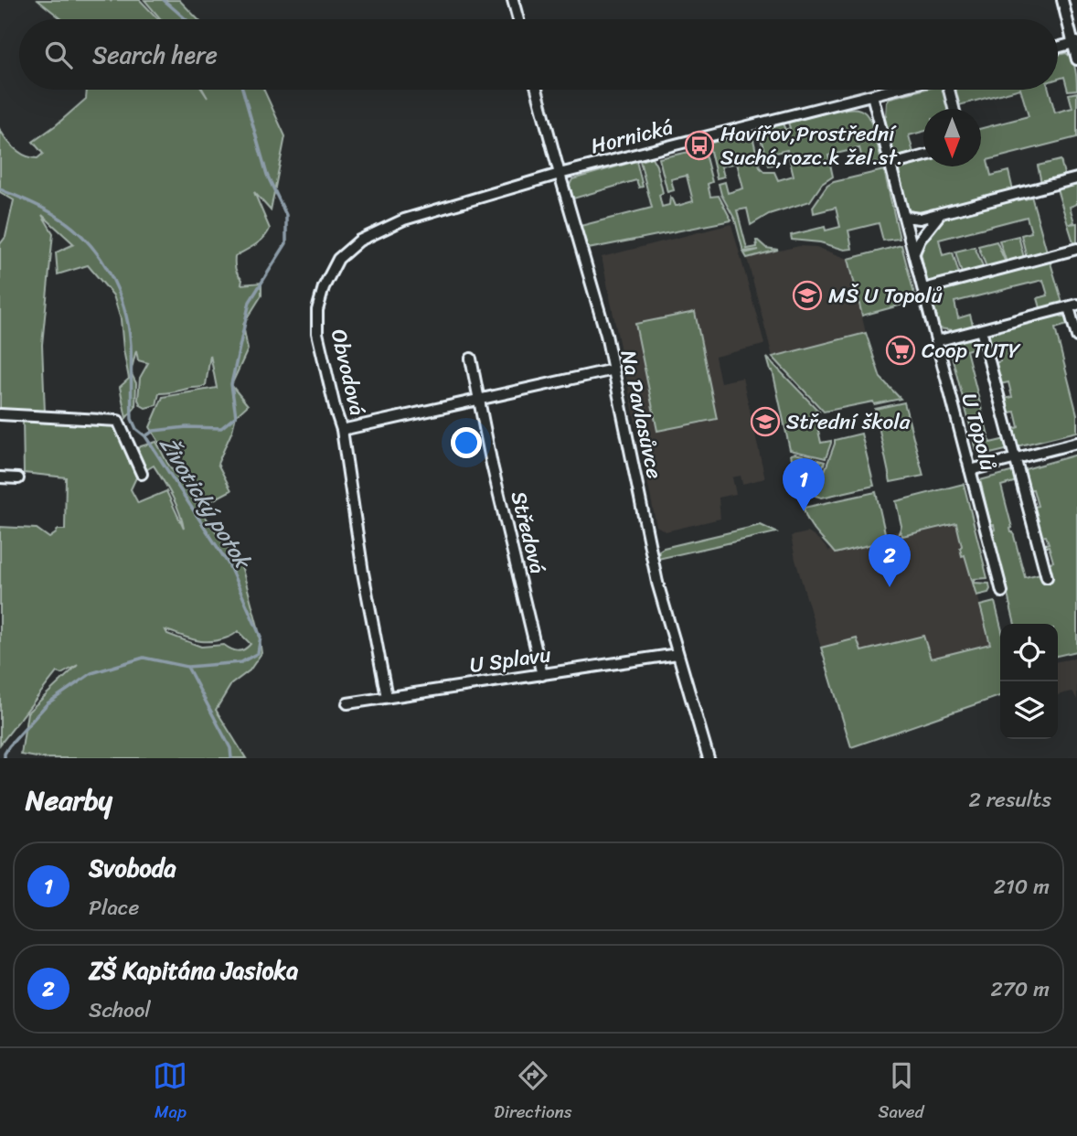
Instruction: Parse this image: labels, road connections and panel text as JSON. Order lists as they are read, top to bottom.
{
  "streets": {
    "street": [
      "Hornická",
      "Obvodová",
      "Na Pavlasůvce",
      "U Topolů",
      "Středová",
      "U Splavu"
    ]
  },
  "crossings": [
    ["Hornická", "Obvodová"],
    ["Hornická", "Na Pavlasůvce"],
    ["Hornická", "U Topolů"],
    ["Obvodová", "Na Pavlasůvce"],
    ["Obvodová", "U Splavu"],
    ["Na Pavlasůvce", "U Splavu"],
    ["Středová", "U Splavu"]
  ],
  "water": ["Životický potok"],
  "places": {
    "bus stop": ["Havířov,Prostřední Suchá,rozc.k žel.st."],
    "school or university": ["MŠ U Topolů", "Střední škola"],
    "supermarket": ["Coop TUTY"]
  },
  "north": "bottom",
  "page": {
    "search": "Search here",
    "pins": ["1", "2"],
    "heading": ["Nearby", "2 results"],
    "list": [
      {
        "mark": "1",
        "name": "Svoboda",
        "note": "Place",
        "value": "210 m"
      },
      {
        "mark": "2",
        "name": "ZŠ Kapitána Jasioka",
        "note": "School",
        "value": "270 m"
      }
    ],
    "nav": ["Map", "Directions", "Saved"]
  }
}
